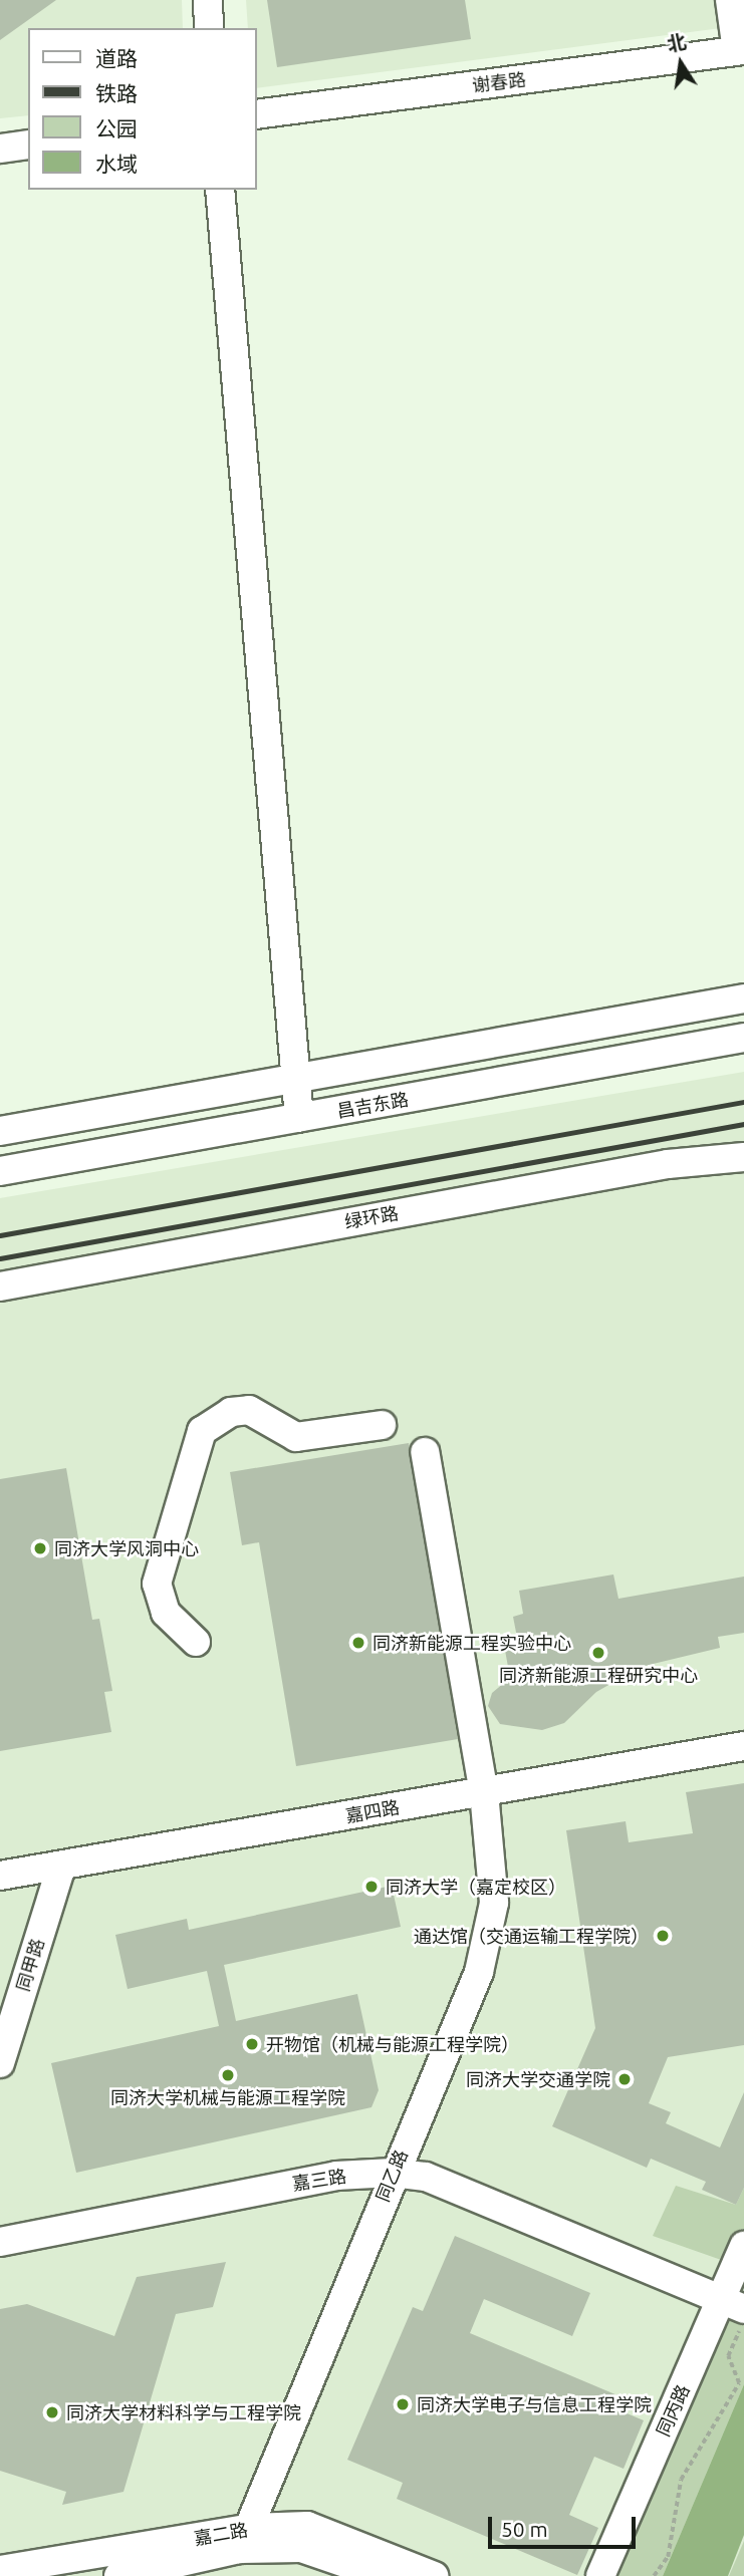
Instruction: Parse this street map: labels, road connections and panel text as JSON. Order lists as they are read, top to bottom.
{
  "streets": {
    "street": [
      "谢春路",
      "昌吉东路",
      "绿环路",
      "嘉四路",
      "同甲路",
      "同乙路",
      "嘉三路",
      "同丙路",
      "嘉二路"
    ]
  },
  "crossings": [
    ["嘉四路", "同甲路"],
    ["嘉四路", "同乙路"],
    ["同乙路", "嘉三路"],
    ["同乙路", "嘉二路"],
    ["嘉三路", "同丙路"]
  ],
  "places": [
    "同济大学风洞中心",
    "同济新能源工程实验中心",
    "同济新能源工程研究中心",
    "同济大学（嘉定校区）",
    "通达馆（交通运输工程学院）",
    "开物馆（机械与能源工程学院）",
    "同济大学机械与能源工程学院",
    "同济大学交通学院",
    "同济大学电子与信息工程学院",
    "同济大学材料科学与工程学院"
  ],
  "legend": [
    "道路",
    "铁路",
    "公园",
    "水域"
  ],
  "scale_bar": "50 m",
  "north": "top"
}
